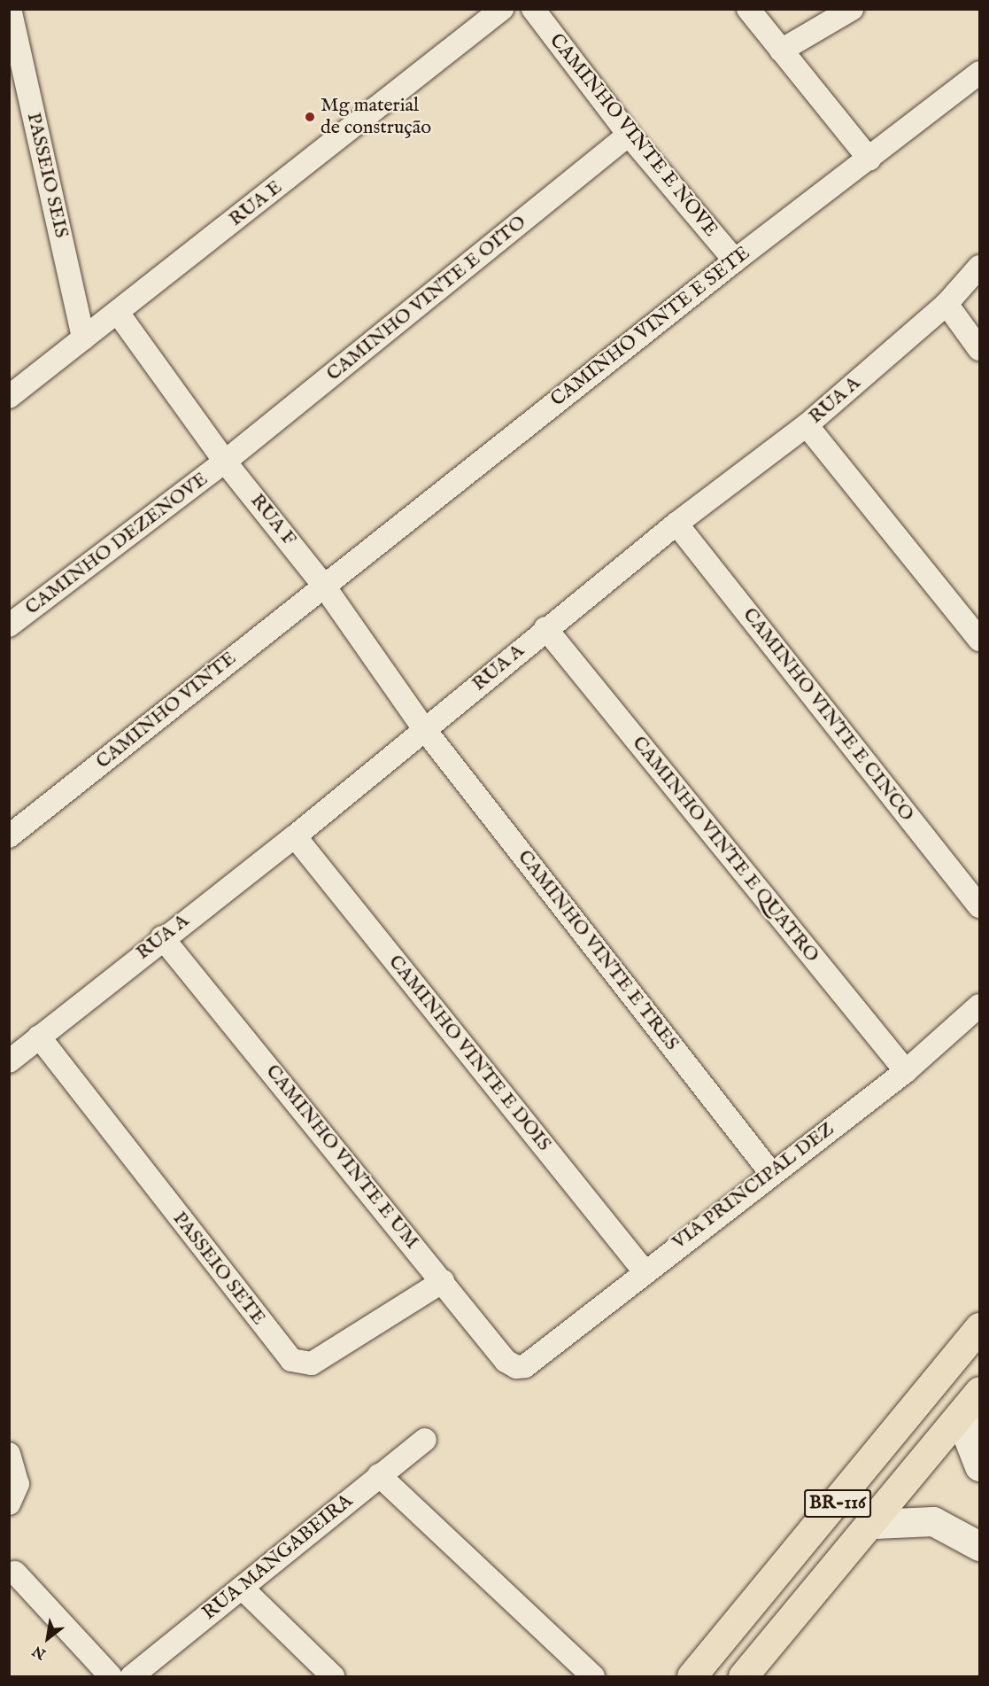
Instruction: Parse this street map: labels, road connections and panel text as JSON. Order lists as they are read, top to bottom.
{
  "streets": {
    "highway": ["BR-116"],
    "street": [
      "CAMINHO VINTE E NOVE",
      "PASSEIO SEIS",
      "RUA E",
      "CAMINHO VINTE E OITO",
      "CAMINHO VINTE E SETE",
      "RUA A",
      "RUA F",
      "CAMINHO DEZENOVE",
      "CAMINHO VINTE",
      "CAMINHO VINTE E CINCO",
      "CAMINHO VINTE E QUATRO",
      "CAMINHO VINTE E TRES",
      "CAMINHO VINTE E DOIS",
      "CAMINHO VINTE E UM",
      "VIA PRINCIPAL DEZ",
      "PASSEIO SETE",
      "RUA MANGABEIRA"
    ]
  },
  "crossings": [
    ["CAMINHO VINTE E NOVE", "CAMINHO VINTE E OITO"],
    ["CAMINHO VINTE E NOVE", "CAMINHO VINTE E SETE"],
    ["PASSEIO SEIS", "RUA E"],
    ["RUA E", "RUA F"],
    ["CAMINHO VINTE E OITO", "RUA F"],
    ["CAMINHO VINTE E OITO", "CAMINHO DEZENOVE"],
    ["CAMINHO VINTE E SETE", "RUA F"],
    ["CAMINHO VINTE E SETE", "CAMINHO VINTE"],
    ["RUA A", "RUA F"],
    ["RUA A", "CAMINHO VINTE E CINCO"],
    ["RUA A", "CAMINHO VINTE E QUATRO"],
    ["RUA A", "CAMINHO VINTE E TRES"],
    ["RUA A", "CAMINHO VINTE E DOIS"],
    ["RUA A", "CAMINHO VINTE E UM"],
    ["RUA A", "PASSEIO SETE"],
    ["RUA F", "CAMINHO DEZENOVE"],
    ["RUA F", "CAMINHO VINTE"],
    ["RUA F", "CAMINHO VINTE E TRES"],
    ["CAMINHO VINTE E QUATRO", "VIA PRINCIPAL DEZ"],
    ["CAMINHO VINTE E TRES", "VIA PRINCIPAL DEZ"],
    ["CAMINHO VINTE E DOIS", "VIA PRINCIPAL DEZ"],
    ["CAMINHO VINTE E UM", "VIA PRINCIPAL DEZ"],
    ["CAMINHO VINTE E UM", "PASSEIO SETE"]
  ],
  "places": ["Mg material de construção"],
  "north": "bottom left"
}
